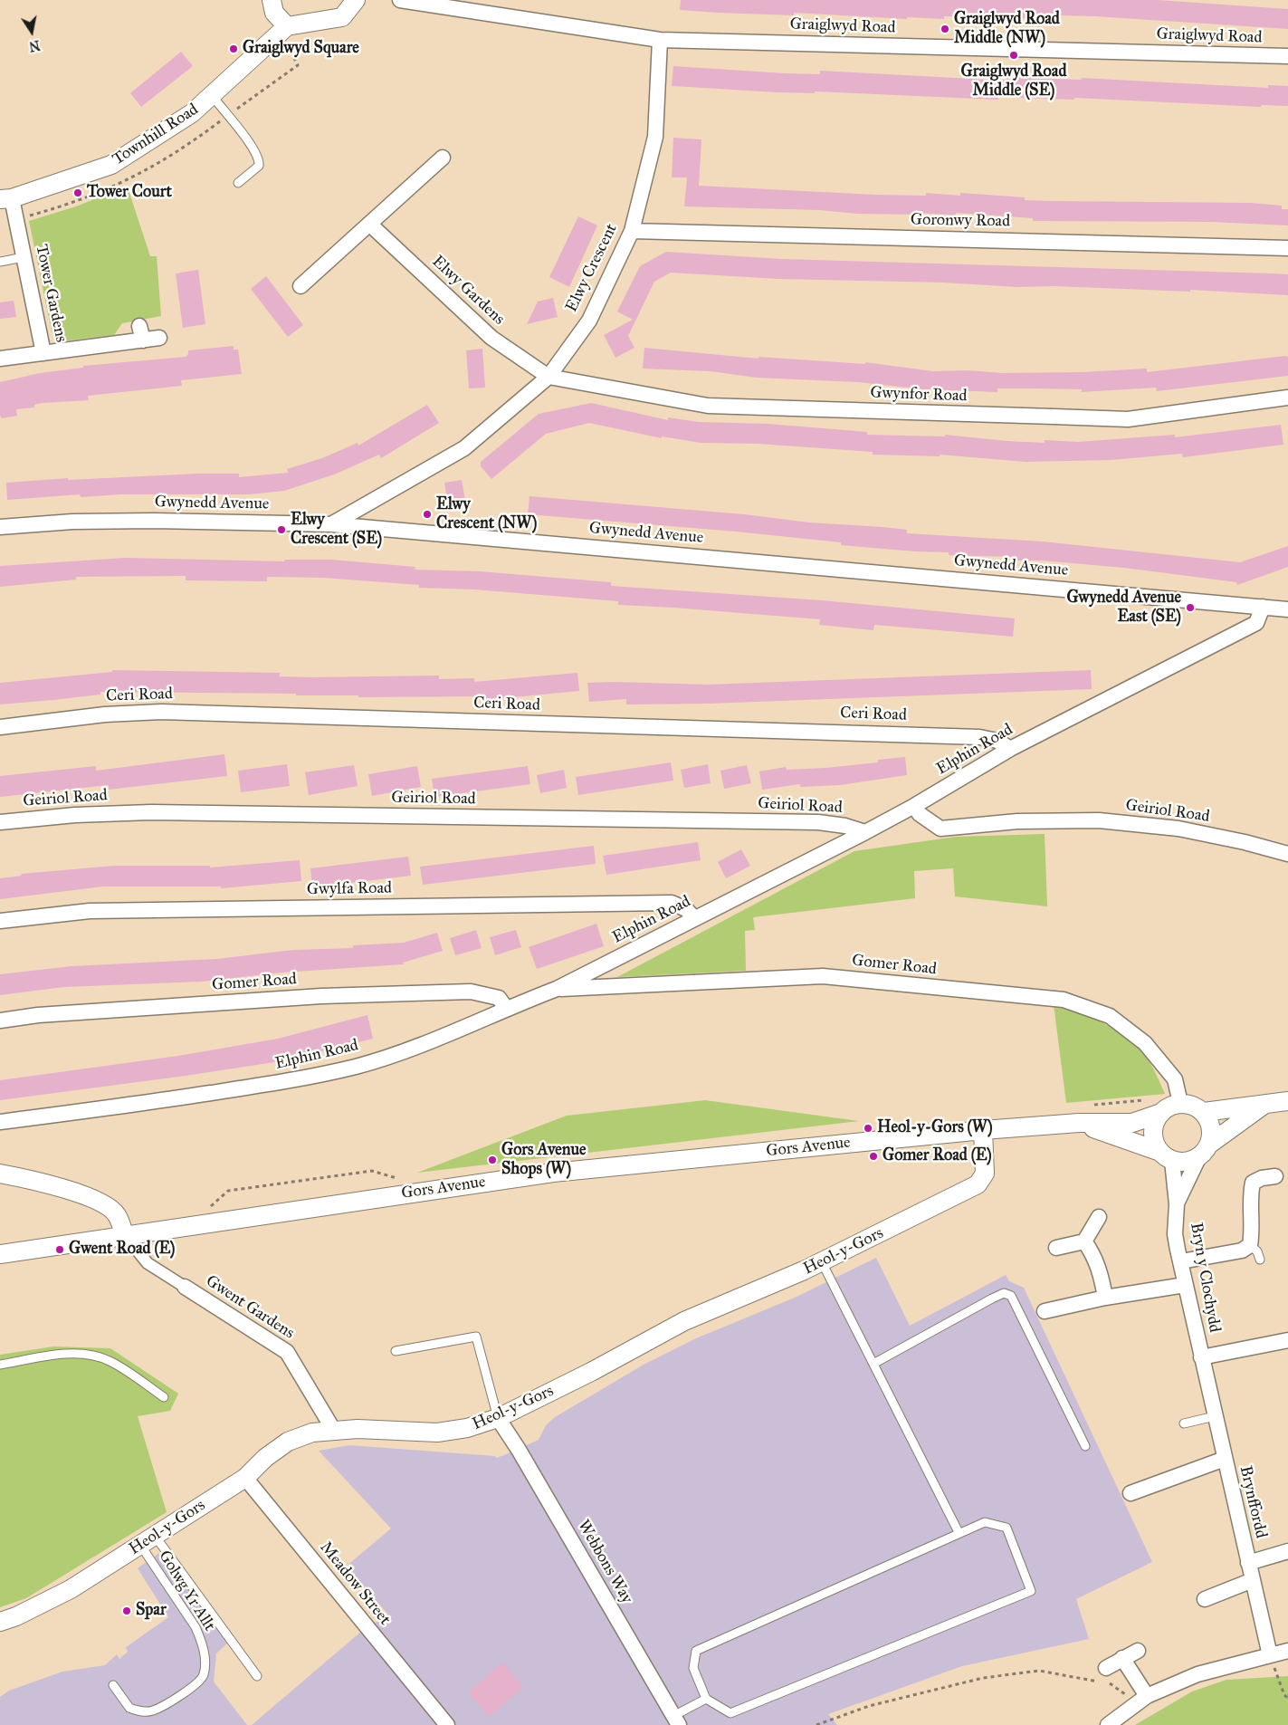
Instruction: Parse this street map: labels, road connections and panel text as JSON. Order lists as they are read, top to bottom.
{
  "streets": {
    "street": [
      "Graiglwyd Road",
      "Townhill Road",
      "Goronwy Road",
      "Elwy Crescent",
      "Elwy Gardens",
      "Tower Gardens",
      "Gwynfor Road",
      "Gwynedd Avenue",
      "Ceri Road",
      "Elphin Road",
      "Geiriol Road",
      "Gwylfa Road",
      "Gomer Road",
      "Gors Avenue",
      "Heol-y-Gors",
      "Bryn y Clochydd",
      "Gwent Gardens",
      "Brynffordd",
      "Webbons Way",
      "Meadow Street"
    ],
    "lane": ["Golwg Yr Allt"]
  },
  "crossings": [
    ["Graiglwyd Road", "Elwy Crescent"],
    ["Townhill Road", "Tower Gardens"],
    ["Goronwy Road", "Elwy Crescent"],
    ["Elwy Crescent", "Elwy Gardens"],
    ["Elwy Crescent", "Gwynfor Road"],
    ["Elwy Crescent", "Gwynedd Avenue"],
    ["Elwy Gardens", "Gwynfor Road"],
    ["Gwynedd Avenue", "Elphin Road"],
    ["Ceri Road", "Elphin Road"],
    ["Elphin Road", "Geiriol Road"],
    ["Elphin Road", "Gwylfa Road"],
    ["Elphin Road", "Gomer Road"],
    ["Gomer Road", "Gors Avenue"],
    ["Gors Avenue", "Heol-y-Gors"],
    ["Heol-y-Gors", "Gwent Gardens"],
    ["Heol-y-Gors", "Webbons Way"],
    ["Heol-y-Gors", "Meadow Street"],
    ["Heol-y-Gors", "Golwg Yr Allt"],
    ["Bryn y Clochydd", "Brynffordd"]
  ],
  "places": [
    "Graiglwyd Road Middle (NW)",
    "Graiglwyd Square",
    "Graiglwyd Road Middle (SE)",
    "Tower Court",
    "Elwy Crescent (NW)",
    "Elwy Crescent (SE)",
    "Gwynedd Avenue East (SE)",
    "Heol-y-Gors (W)",
    "Gomer Road (E)",
    "Gors Avenue Shops (W)",
    "Gwent Road (E)",
    "Spar"
  ],
  "north": "bottom"
}
